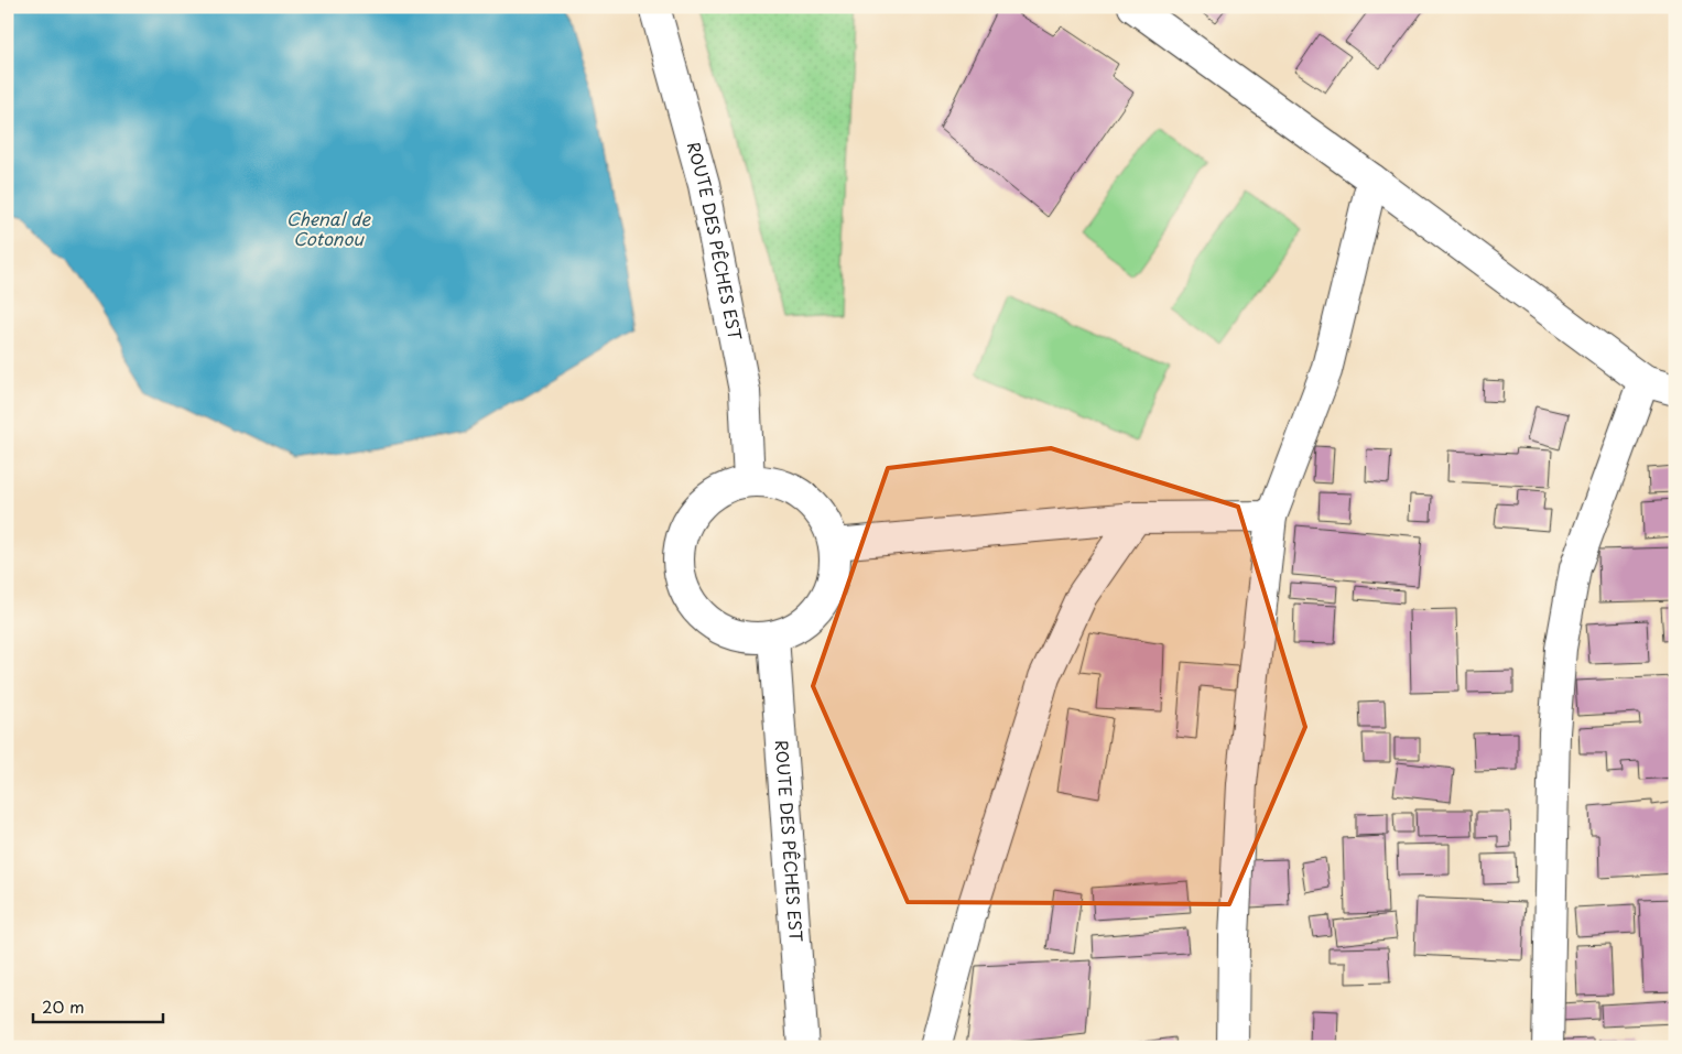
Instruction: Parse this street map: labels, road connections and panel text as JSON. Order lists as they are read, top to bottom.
{
  "streets": {
    "street": ["ROUTE DES PÊCHES EST"]
  },
  "water": ["Chenal de Cotonou"],
  "scale_bar": "20 m"
}
